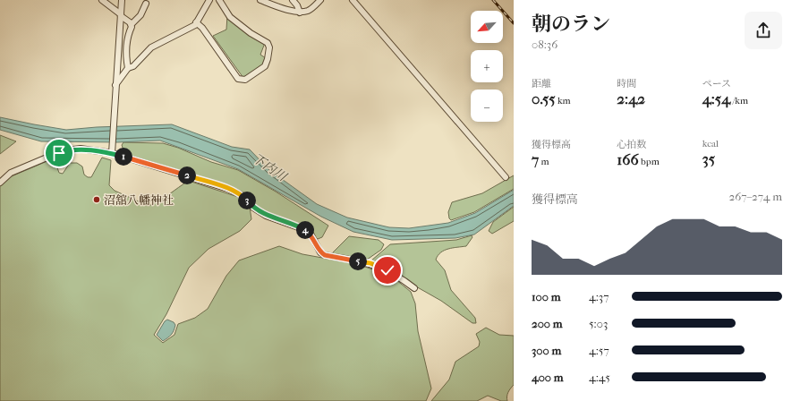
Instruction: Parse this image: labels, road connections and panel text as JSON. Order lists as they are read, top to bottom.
{
  "water": ["下内川"],
  "places": ["沼舘八幡神社"],
  "north": "bottom left",
  "page": {
    "heading": ["朝のラン", "08:36"],
    "map_buttons": ["+", "−"],
    "stats": [
      ["距離", "0.55 km"],
      ["時間", "2:42"],
      ["ペース", "4:54 /km"],
      ["獲得標高", "7 m"],
      ["心拍数", "166 bpm"],
      ["kcal", "35"]
    ],
    "pins": [
      "1",
      "2",
      "3",
      "4",
      "5"
    ],
    "chart": ["獲得標高", "267–274 m"],
    "list": [
      {
        "name": "100 m",
        "note": "4:37"
      },
      {
        "name": "200 m",
        "note": "5:03"
      },
      {
        "name": "300 m",
        "note": "4:57"
      },
      {
        "name": "400 m",
        "note": "4:45"
      }
    ]
  }
}
